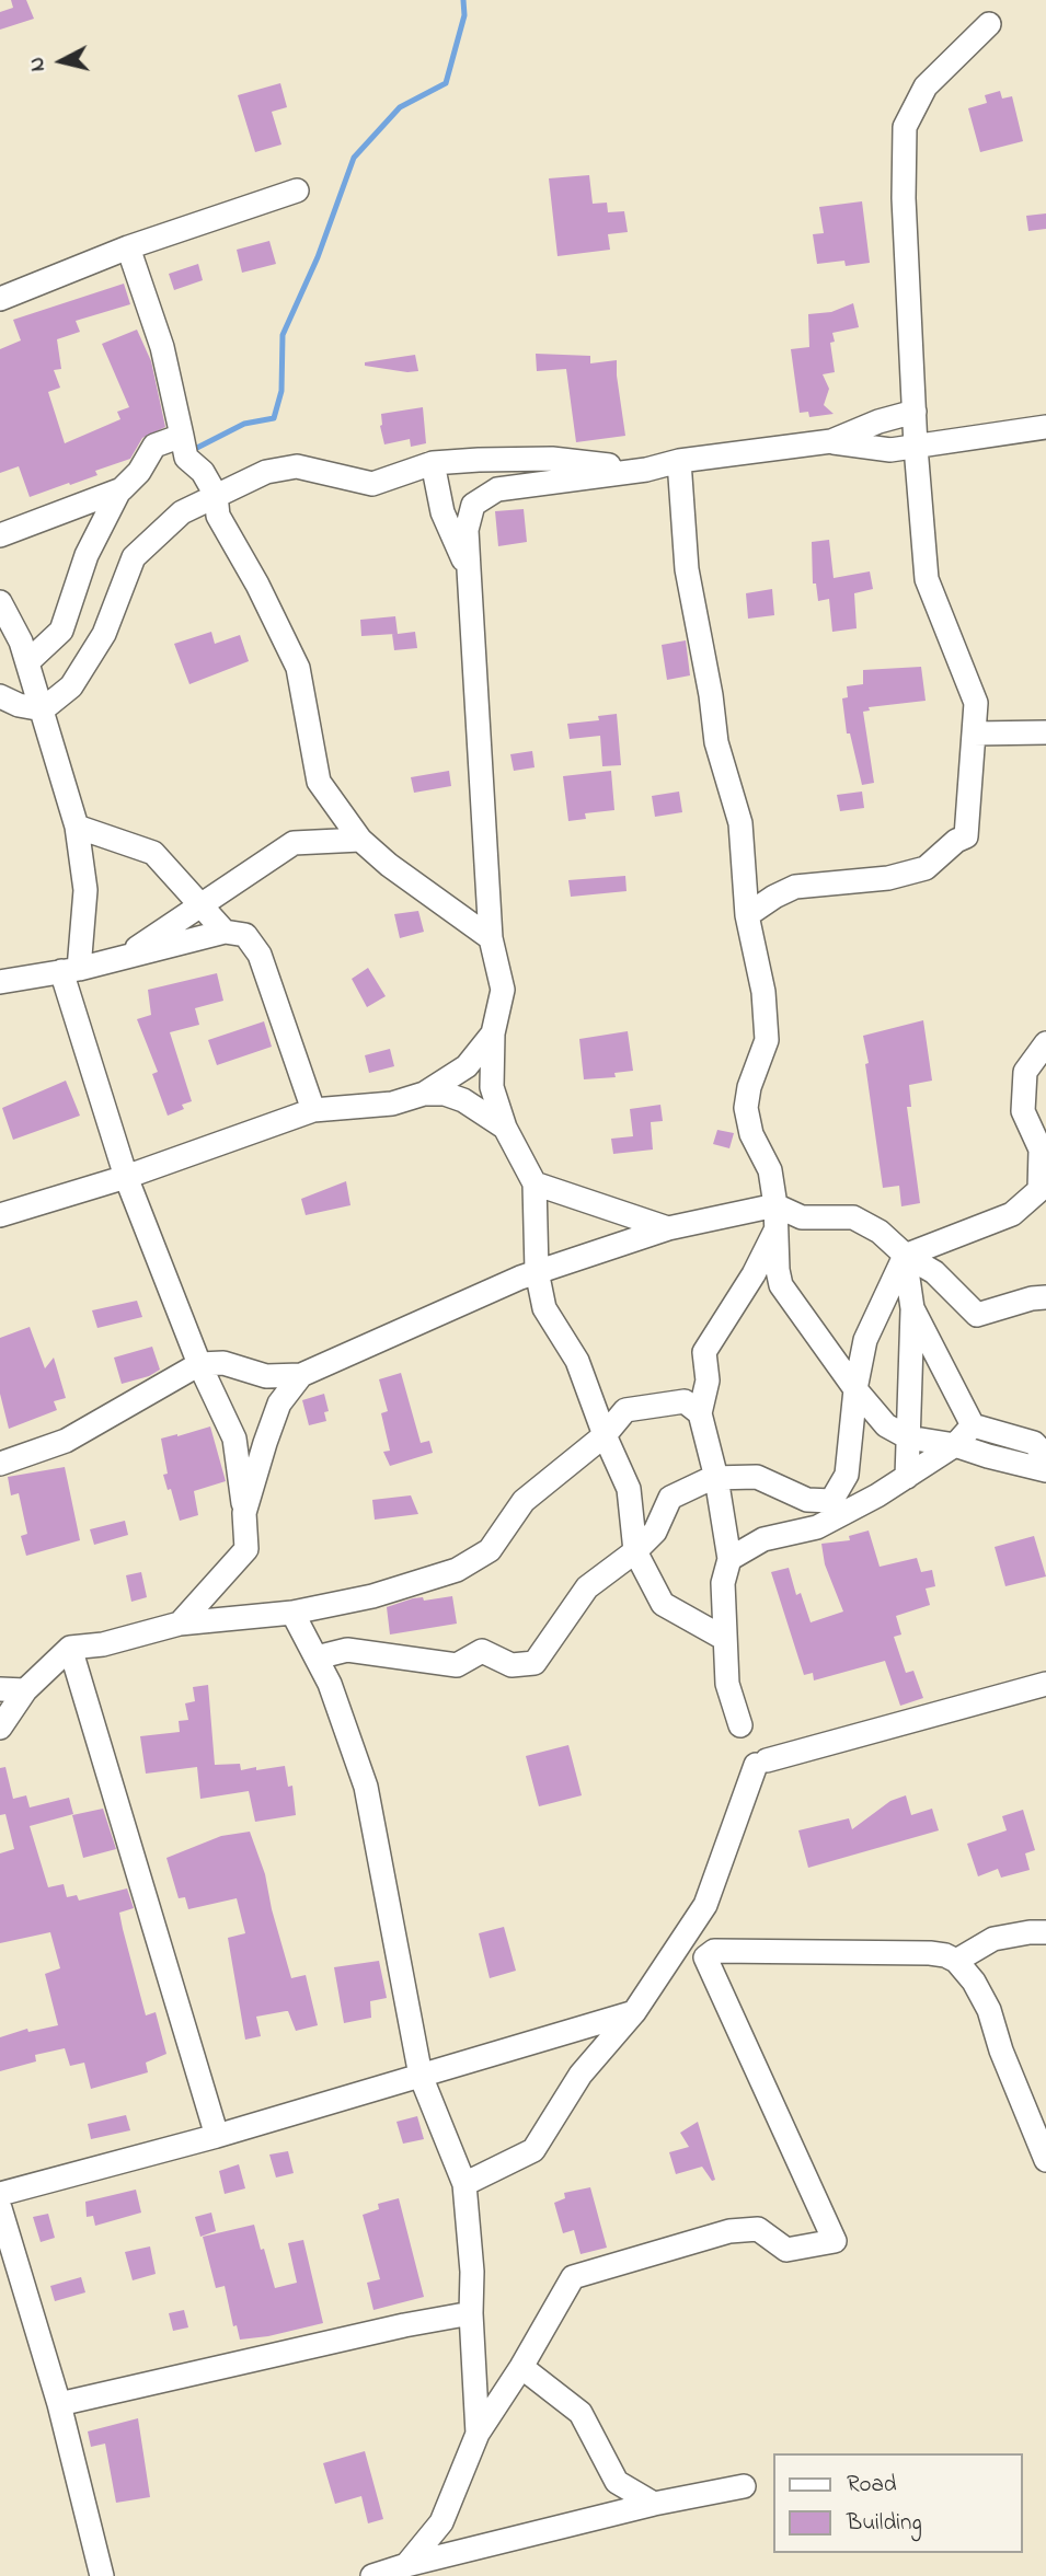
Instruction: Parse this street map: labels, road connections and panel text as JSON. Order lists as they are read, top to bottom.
{
  "legend": ["Road", "Building"],
  "north": "left"
}
